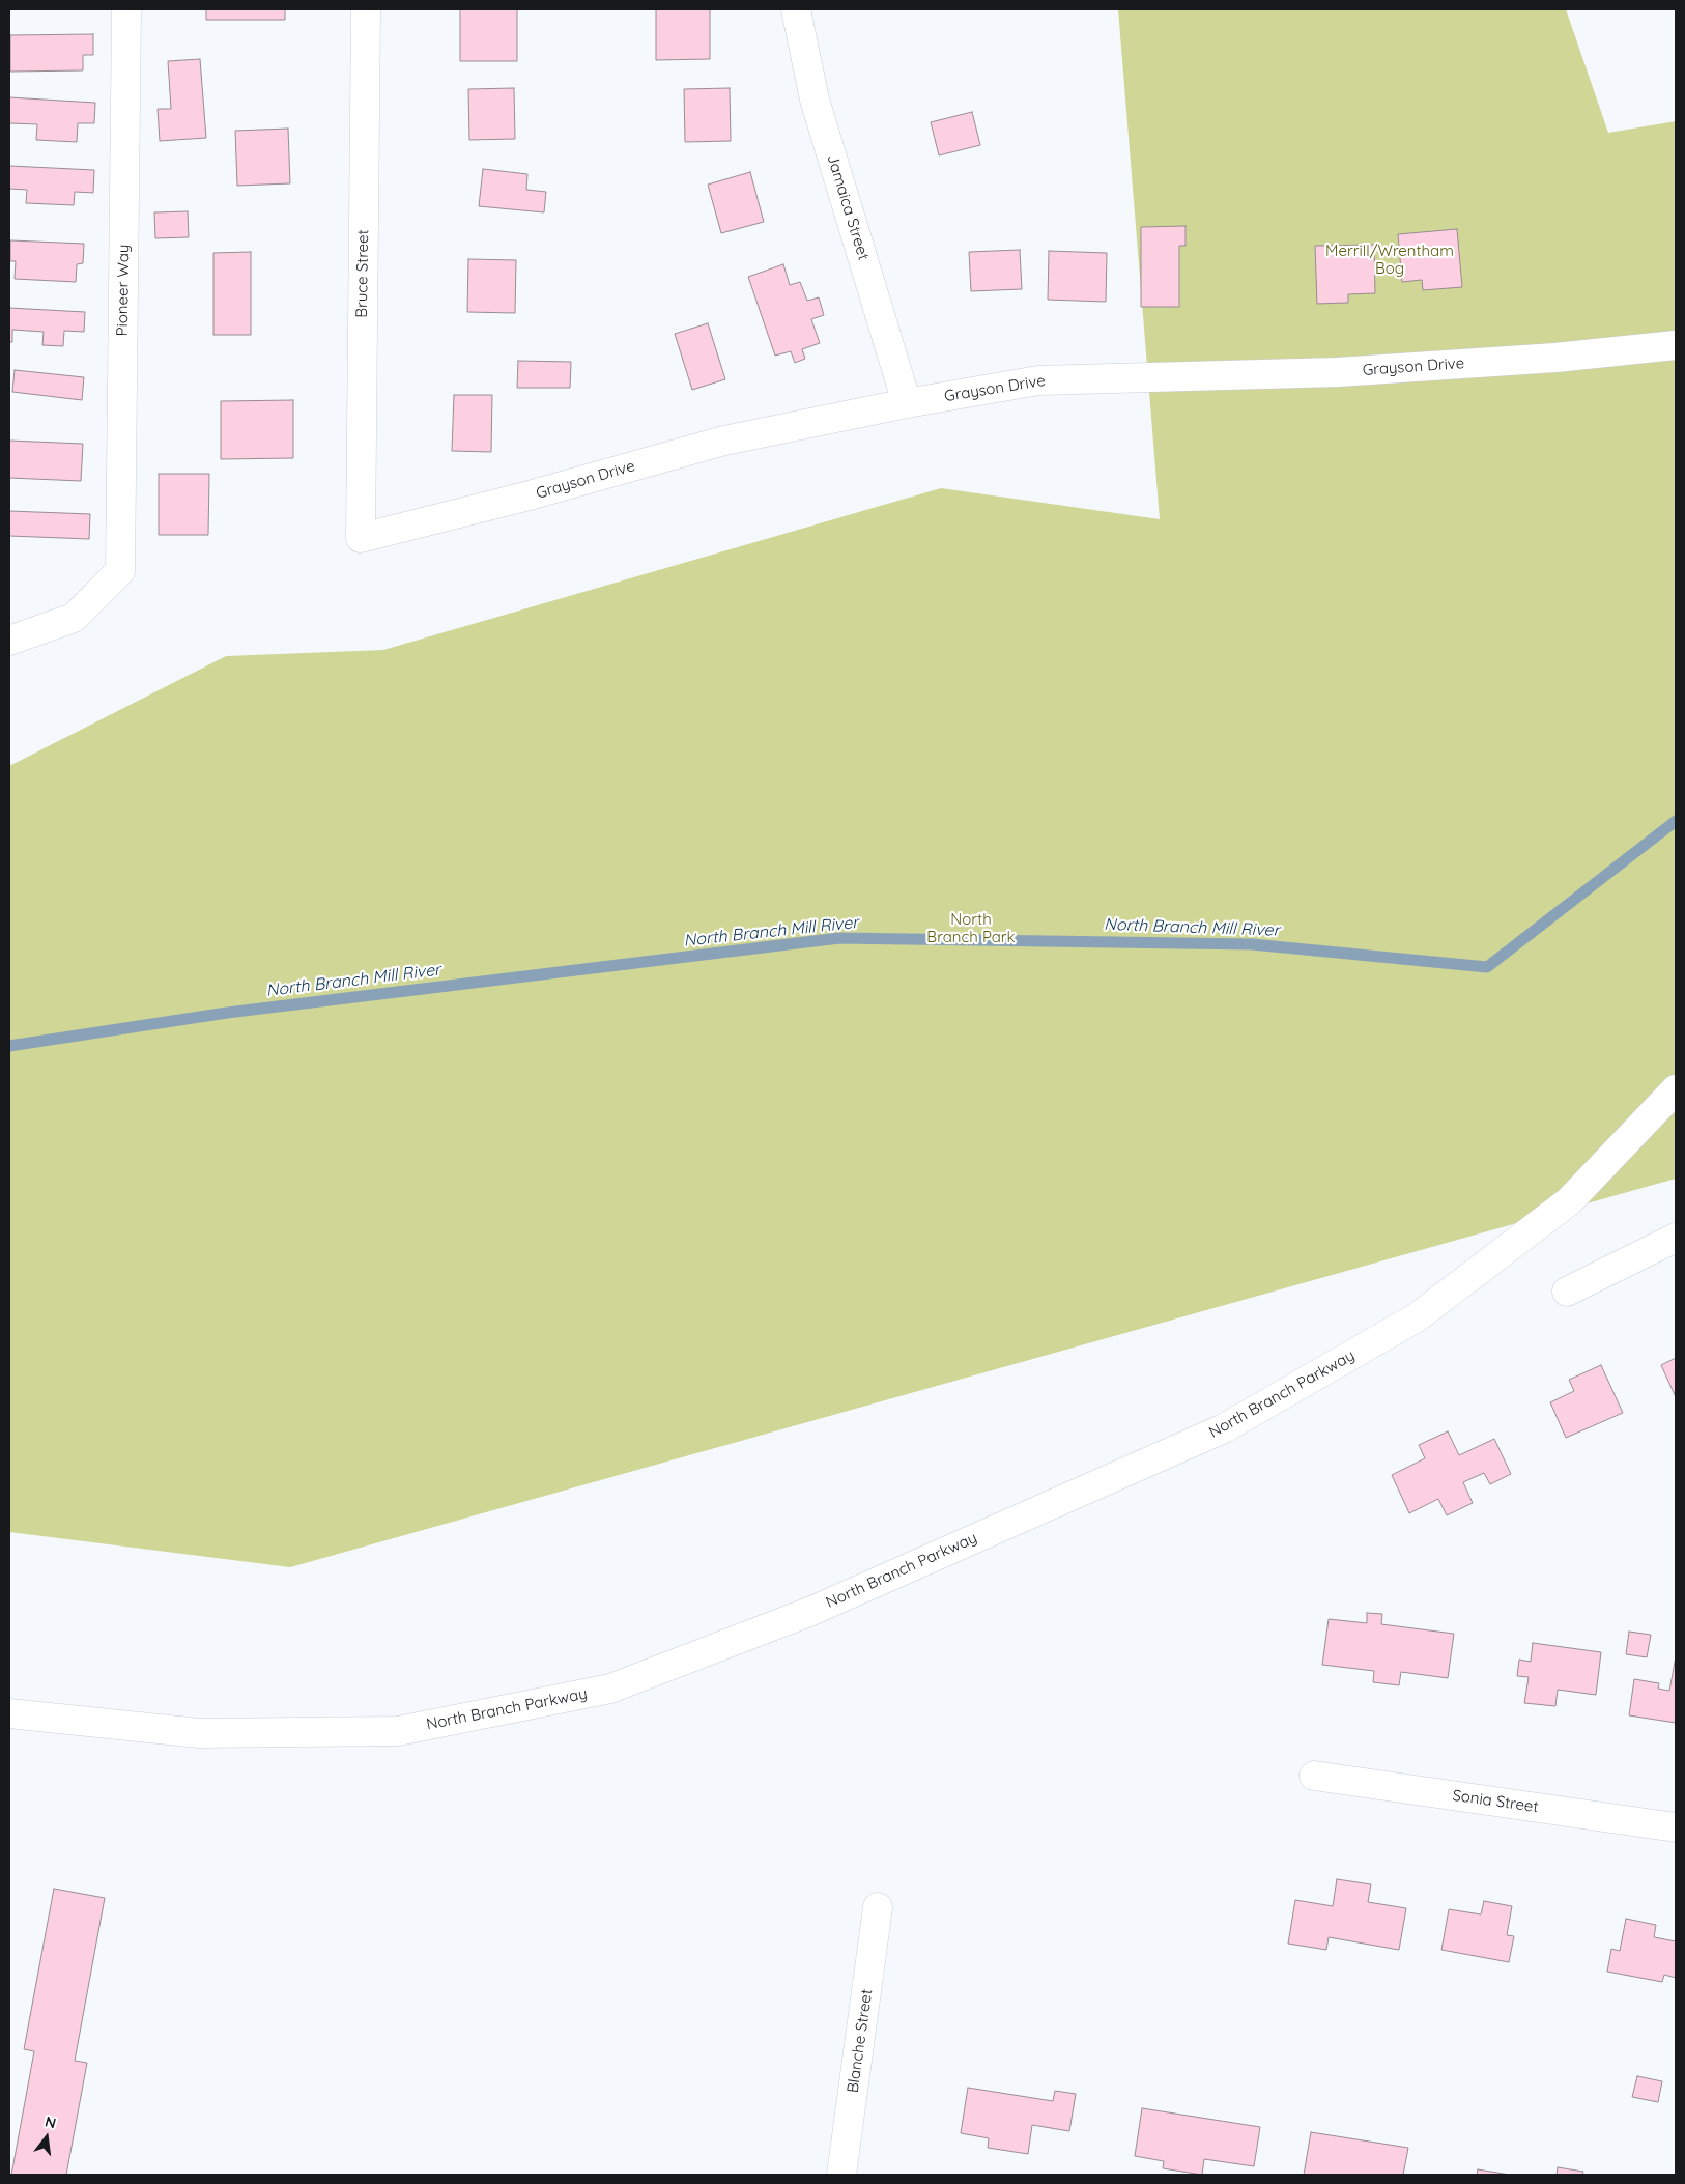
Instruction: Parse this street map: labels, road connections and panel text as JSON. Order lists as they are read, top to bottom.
{
  "streets": {
    "street": [
      "Jamaica Street",
      "Bruce Street",
      "Pioneer Way",
      "Grayson Drive",
      "North Branch Parkway",
      "Sonia Street",
      "Blanche Street"
    ]
  },
  "crossings": [
    ["Jamaica Street", "Grayson Drive"],
    ["Bruce Street", "Grayson Drive"]
  ],
  "water": ["North Branch Mill River"],
  "parks": ["Merrill/Wrentham Bog", "North Branch Park"],
  "north": "top"
}
